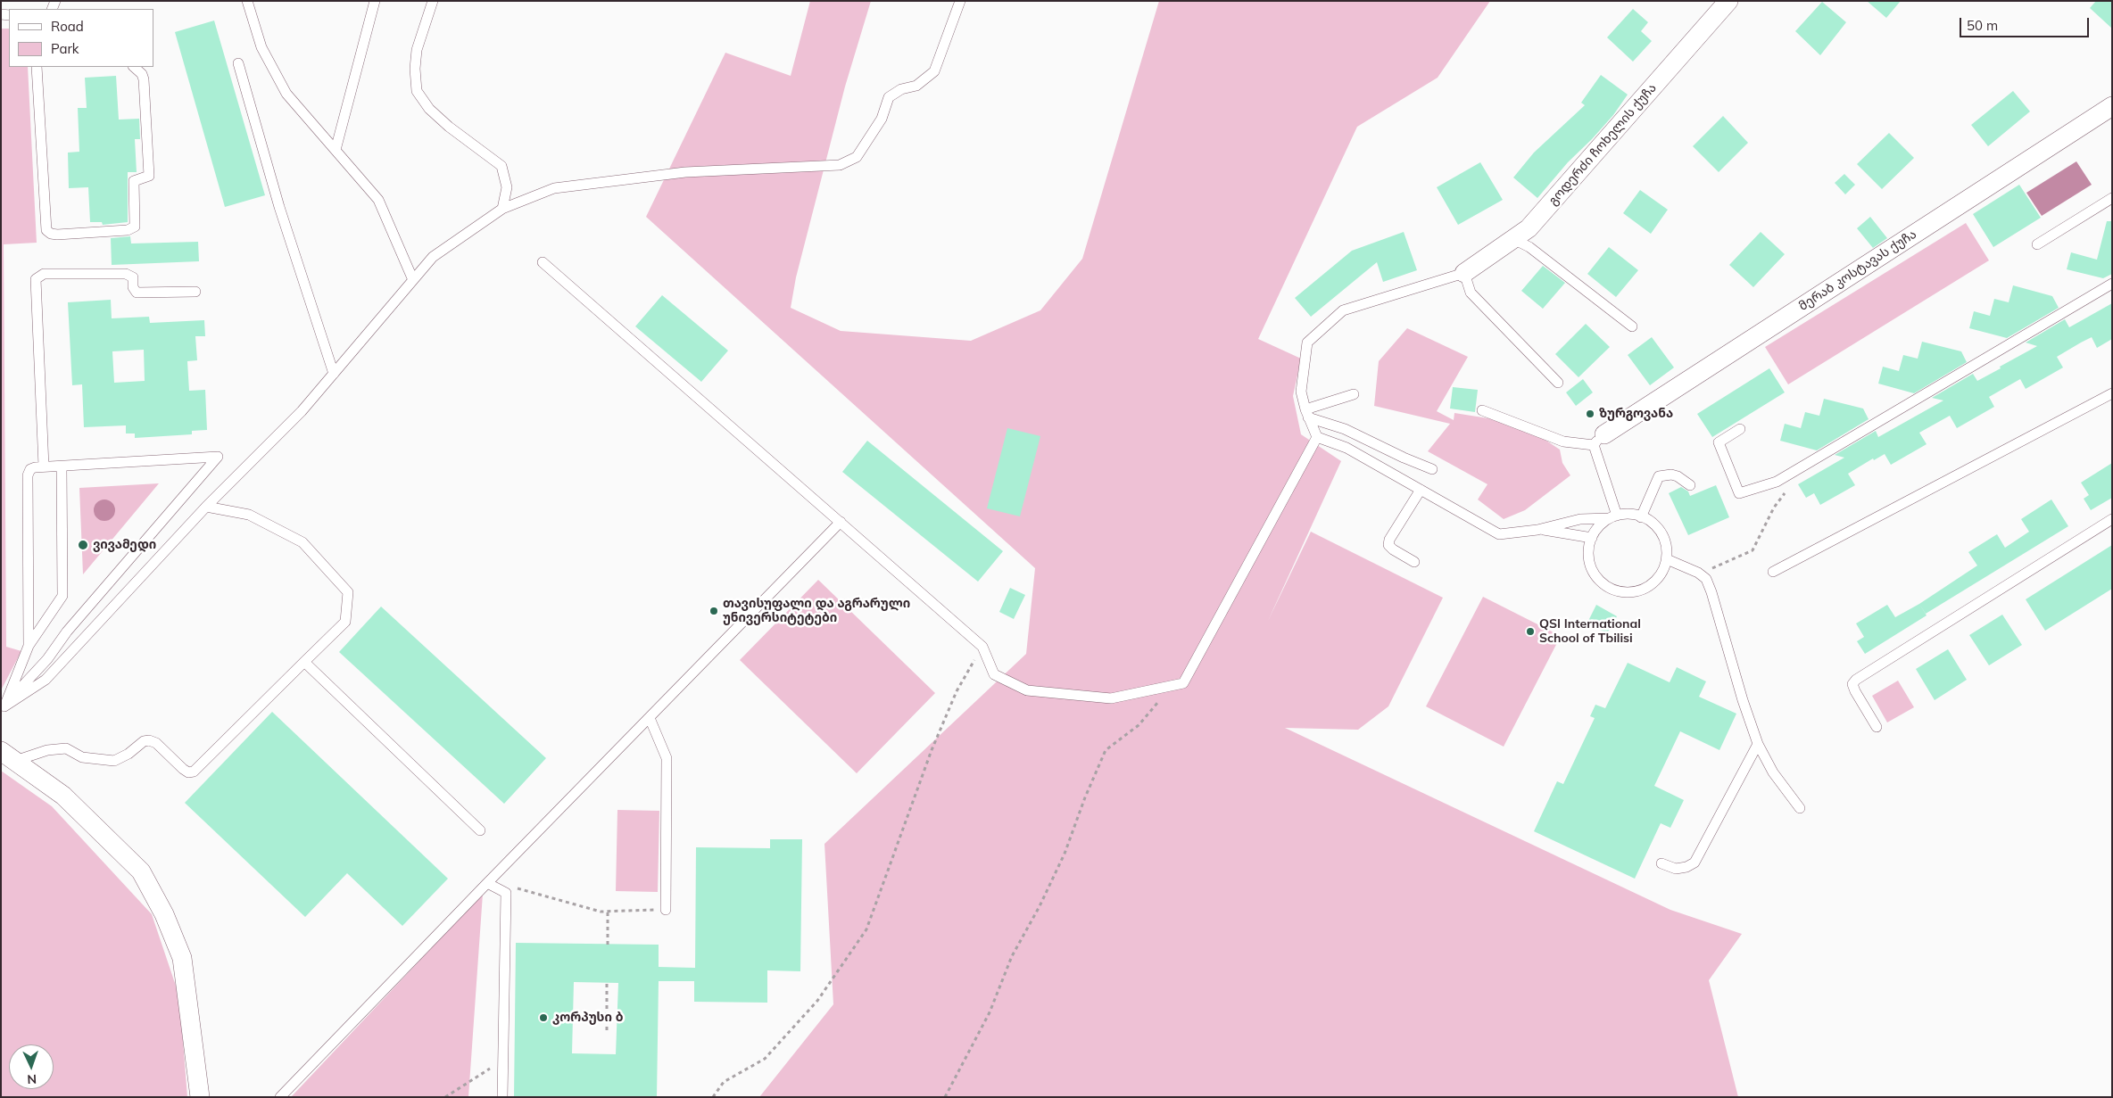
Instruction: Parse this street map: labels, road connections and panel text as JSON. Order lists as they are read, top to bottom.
{
  "streets": {
    "street": ["გოდერძი ჩოხელის ქუჩა", "მერაბ კოსტავას ქუჩა"]
  },
  "places": [
    "ზურგოვანა",
    "ვივამედი",
    "თავისუფალი და აგრარული უნივერსიტეტები",
    "QSI International School of Tbilisi",
    "კორპუსი ბ"
  ],
  "legend": ["Road", "Park"],
  "scale_bar": "50 m",
  "north": "bottom"
}
